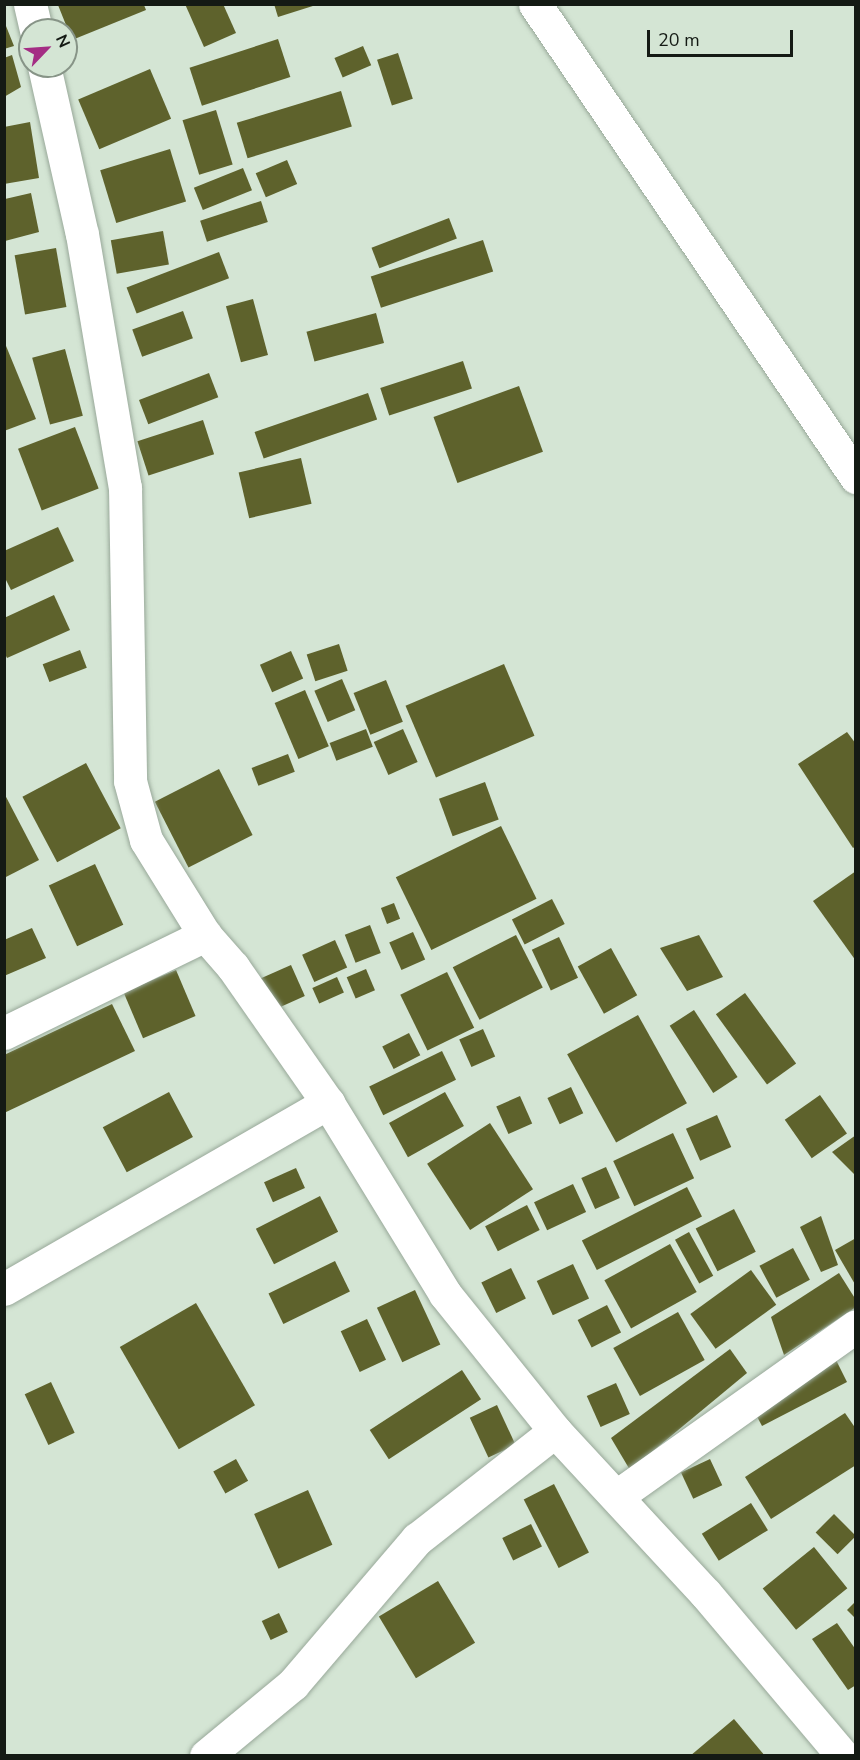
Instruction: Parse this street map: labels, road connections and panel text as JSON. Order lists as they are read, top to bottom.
{
  "scale_bar": "20 m",
  "north": "top right"
}
